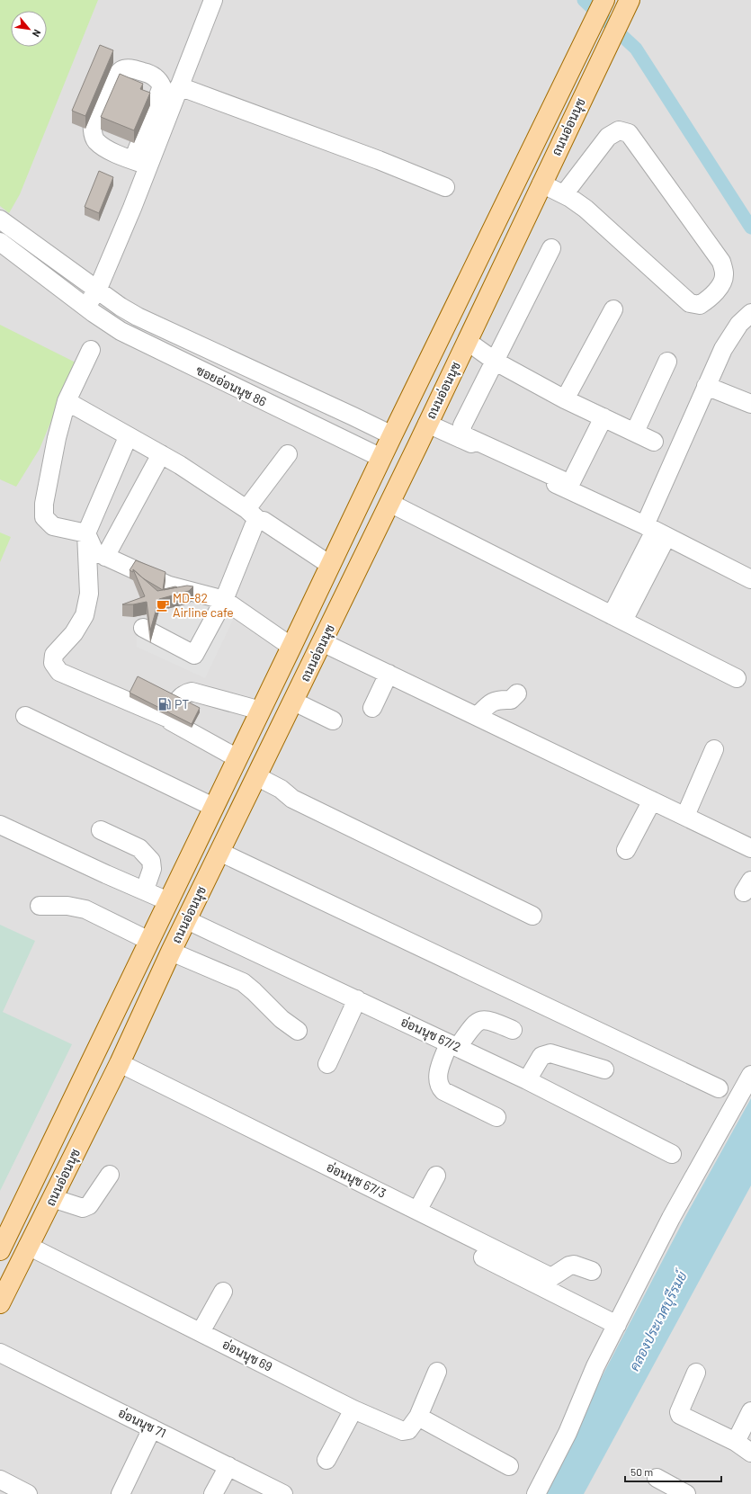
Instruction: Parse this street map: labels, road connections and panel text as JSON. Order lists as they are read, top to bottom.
{
  "streets": {
    "main road": ["ถนนอ่อนนุช"],
    "street": [
      "ซอยอ่อนนุช 86",
      "อ่อนนุช 67/2",
      "อ่อนนุช 67/3",
      "อ่อนนุช 69",
      "อ่อนนุช 71"
    ]
  },
  "crossings": [
    ["ถนนอ่อนนุช", "ซอยอ่อนนุช 86"],
    ["ถนนอ่อนนุช", "อ่อนนุช 67/2"],
    ["ถนนอ่อนนุช", "อ่อนนุช 67/3"],
    ["ถนนอ่อนนุช", "อ่อนนุช 69"]
  ],
  "water": ["คลองประเวศบุรีรมย์"],
  "places": {
    "cafe": ["MD-82 Airline cafe"],
    "fuel station": ["PT"]
  },
  "scale_bar": "50 m",
  "north": "bottom right"
}
